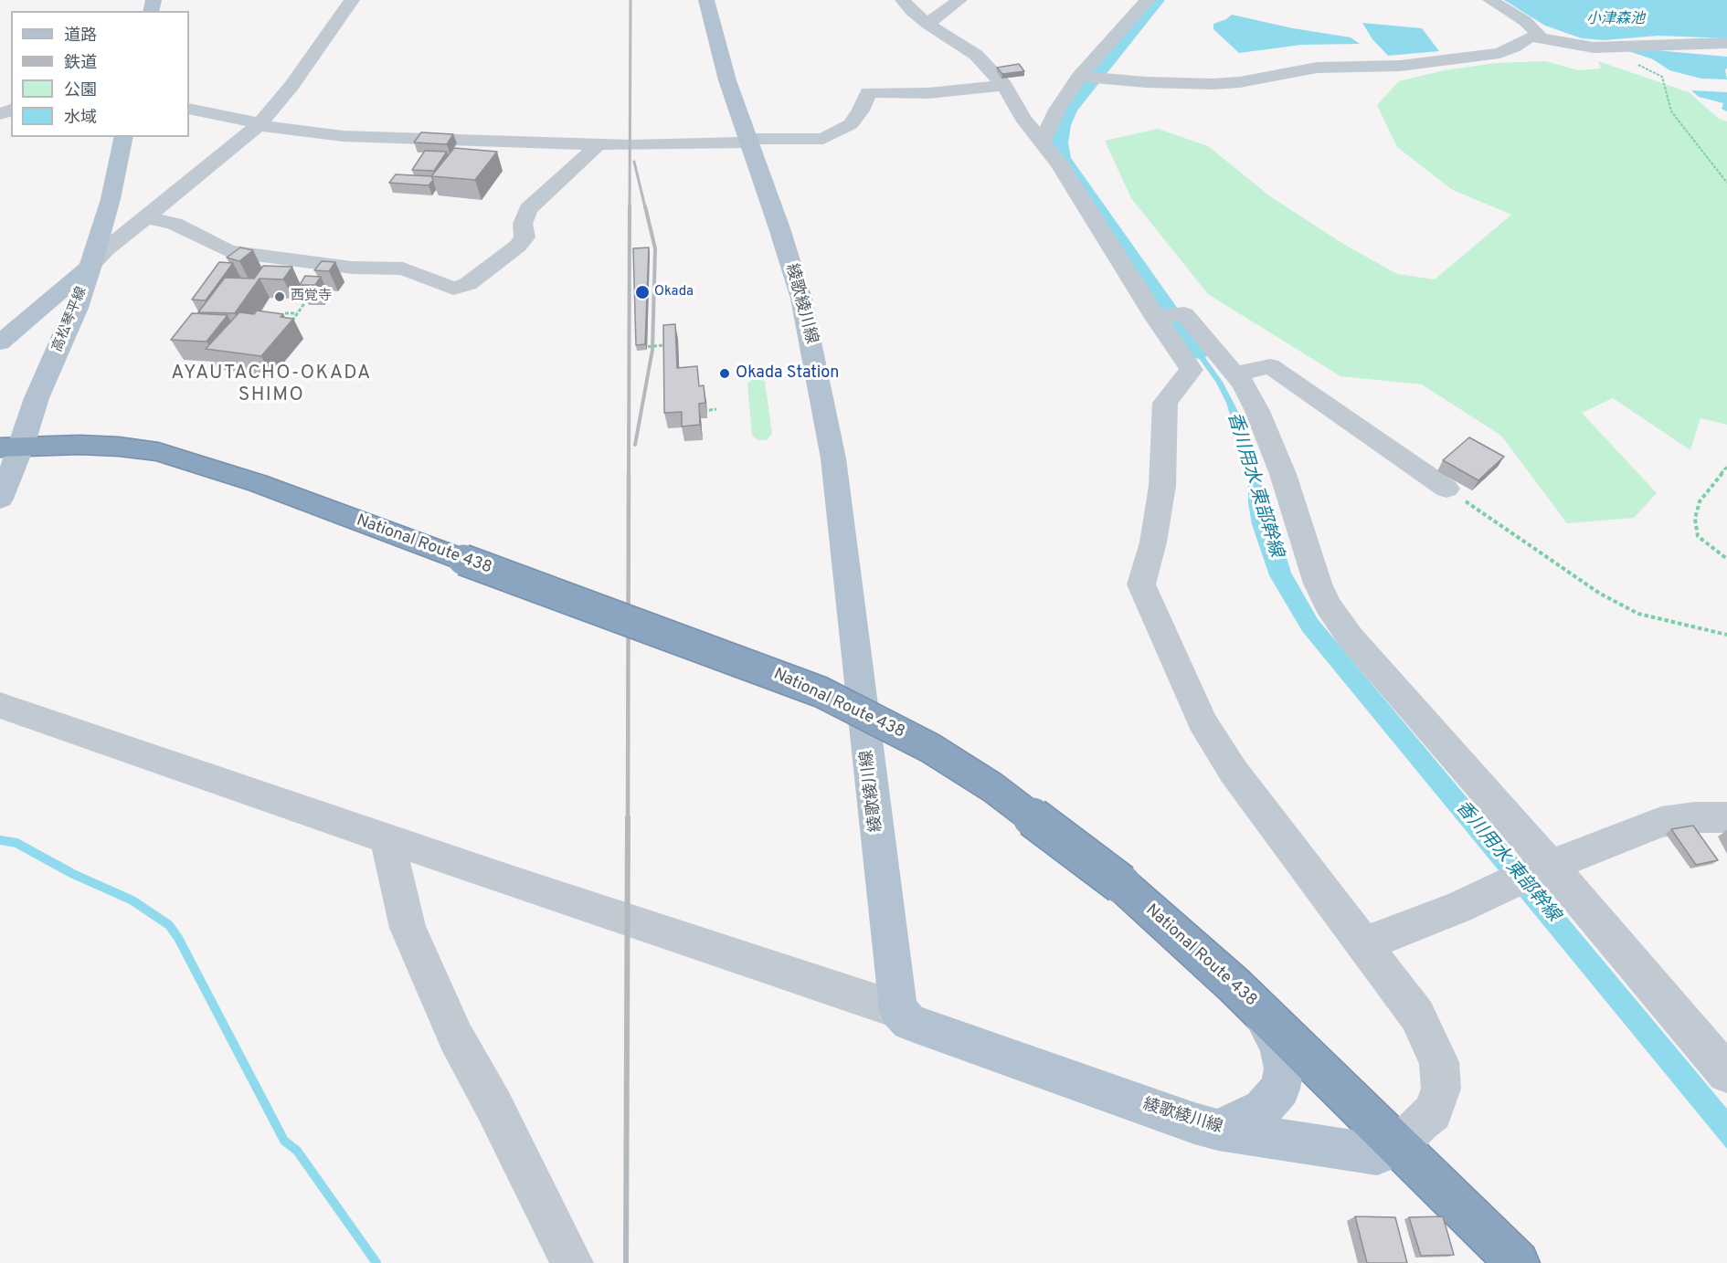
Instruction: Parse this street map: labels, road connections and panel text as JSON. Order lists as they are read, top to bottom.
{
  "streets": {
    "highway": ["National Route 438"],
    "main road": ["綾歌綾川線", "高松琴平線"]
  },
  "crossings": [
    ["綾歌綾川線", "National Route 438"],
    ["高松琴平線", "National Route 438"]
  ],
  "districts": ["AYAUTACHO-OKADA SHIMO"],
  "water": ["小津森池", "香川用水 東部幹線"],
  "places": ["Okada", "西覚寺", "Okada Station"],
  "legend": [
    "道路",
    "鉄道",
    "公園",
    "水域"
  ]
}
